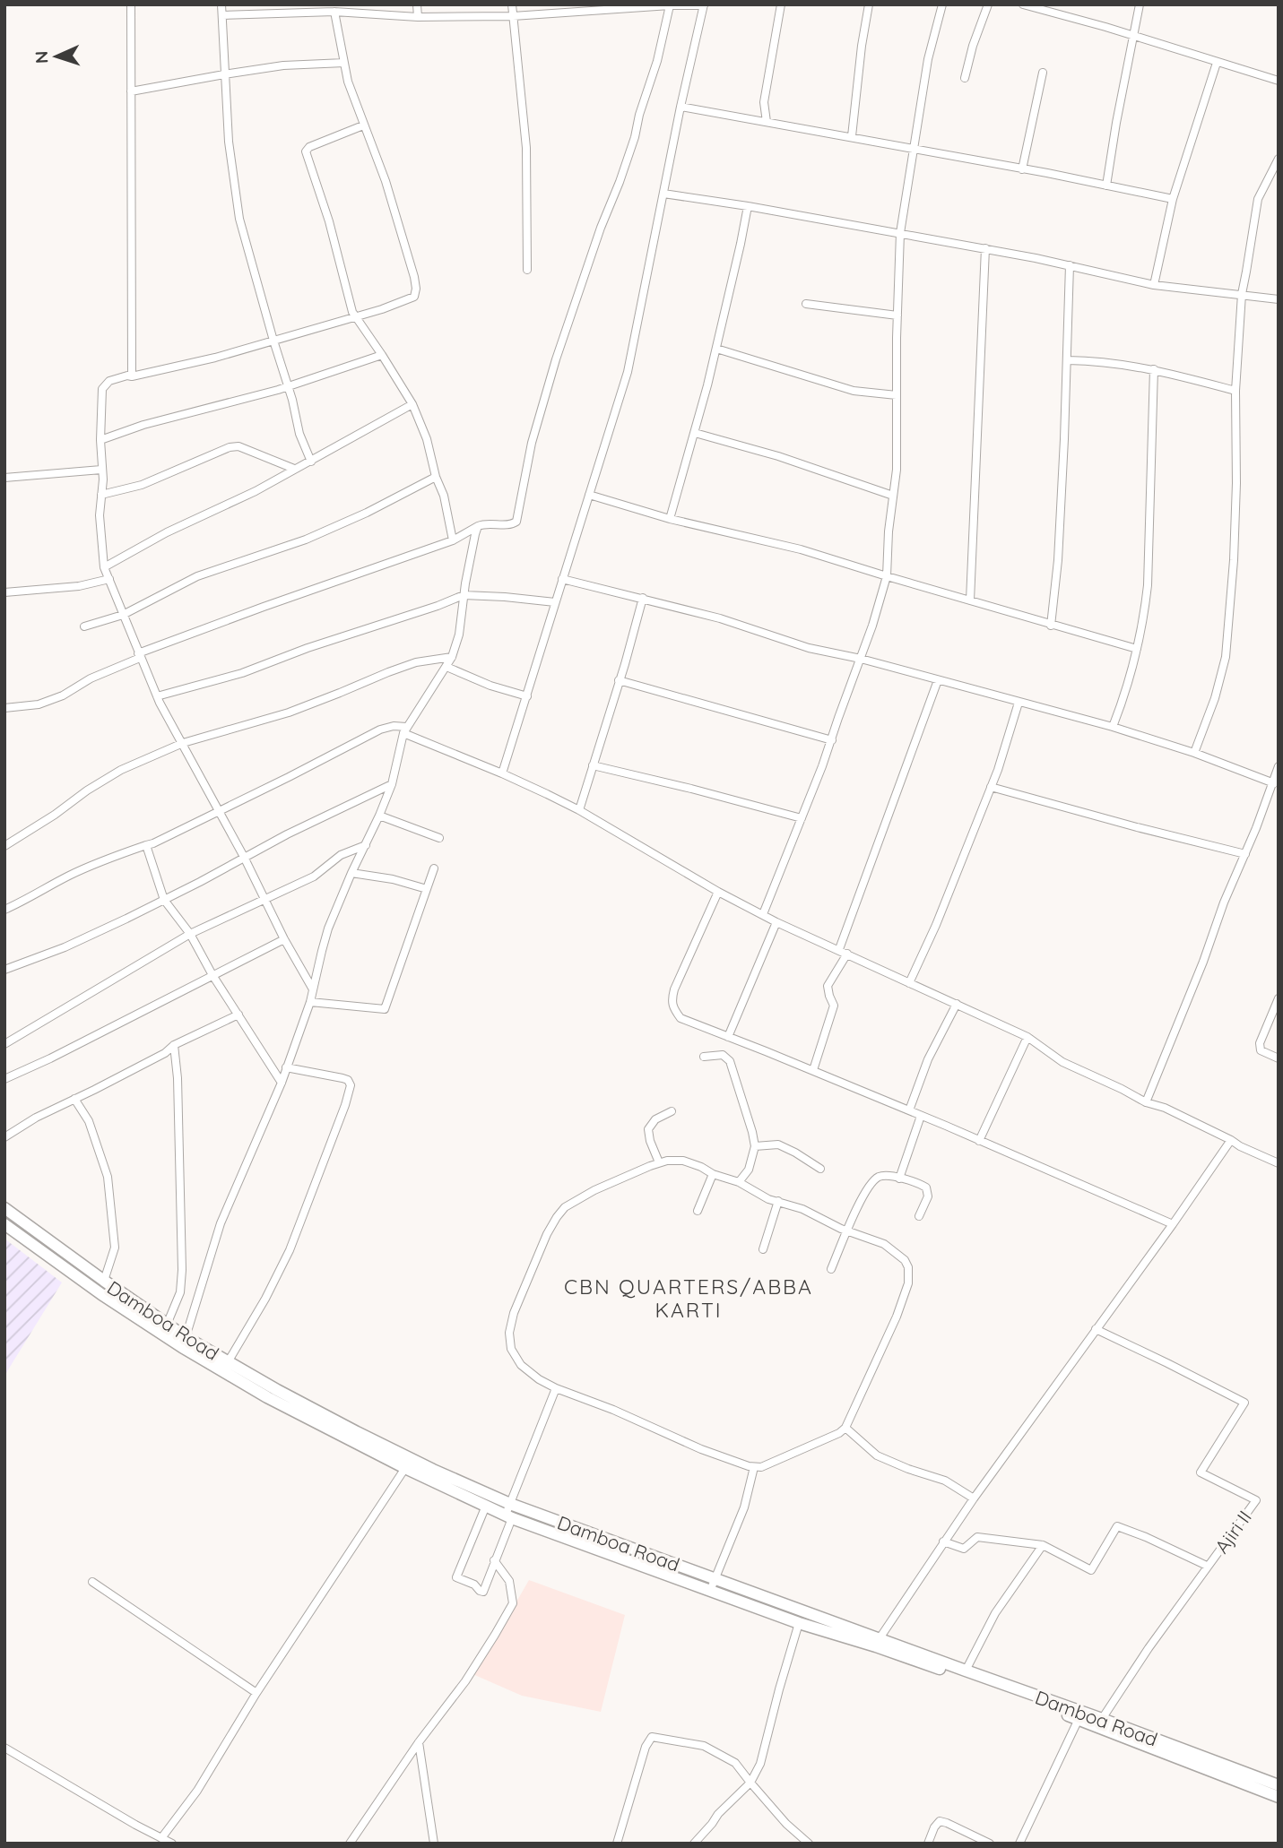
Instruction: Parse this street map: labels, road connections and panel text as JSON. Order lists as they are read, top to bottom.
{
  "streets": {
    "main road": ["Damboa Road"],
    "street": ["Ajiri II"]
  },
  "crossings": [
    ["Damboa Road", "Ajiri II"]
  ],
  "districts": ["CBN QUARTERS/ABBA KARTI"],
  "north": "left"
}
